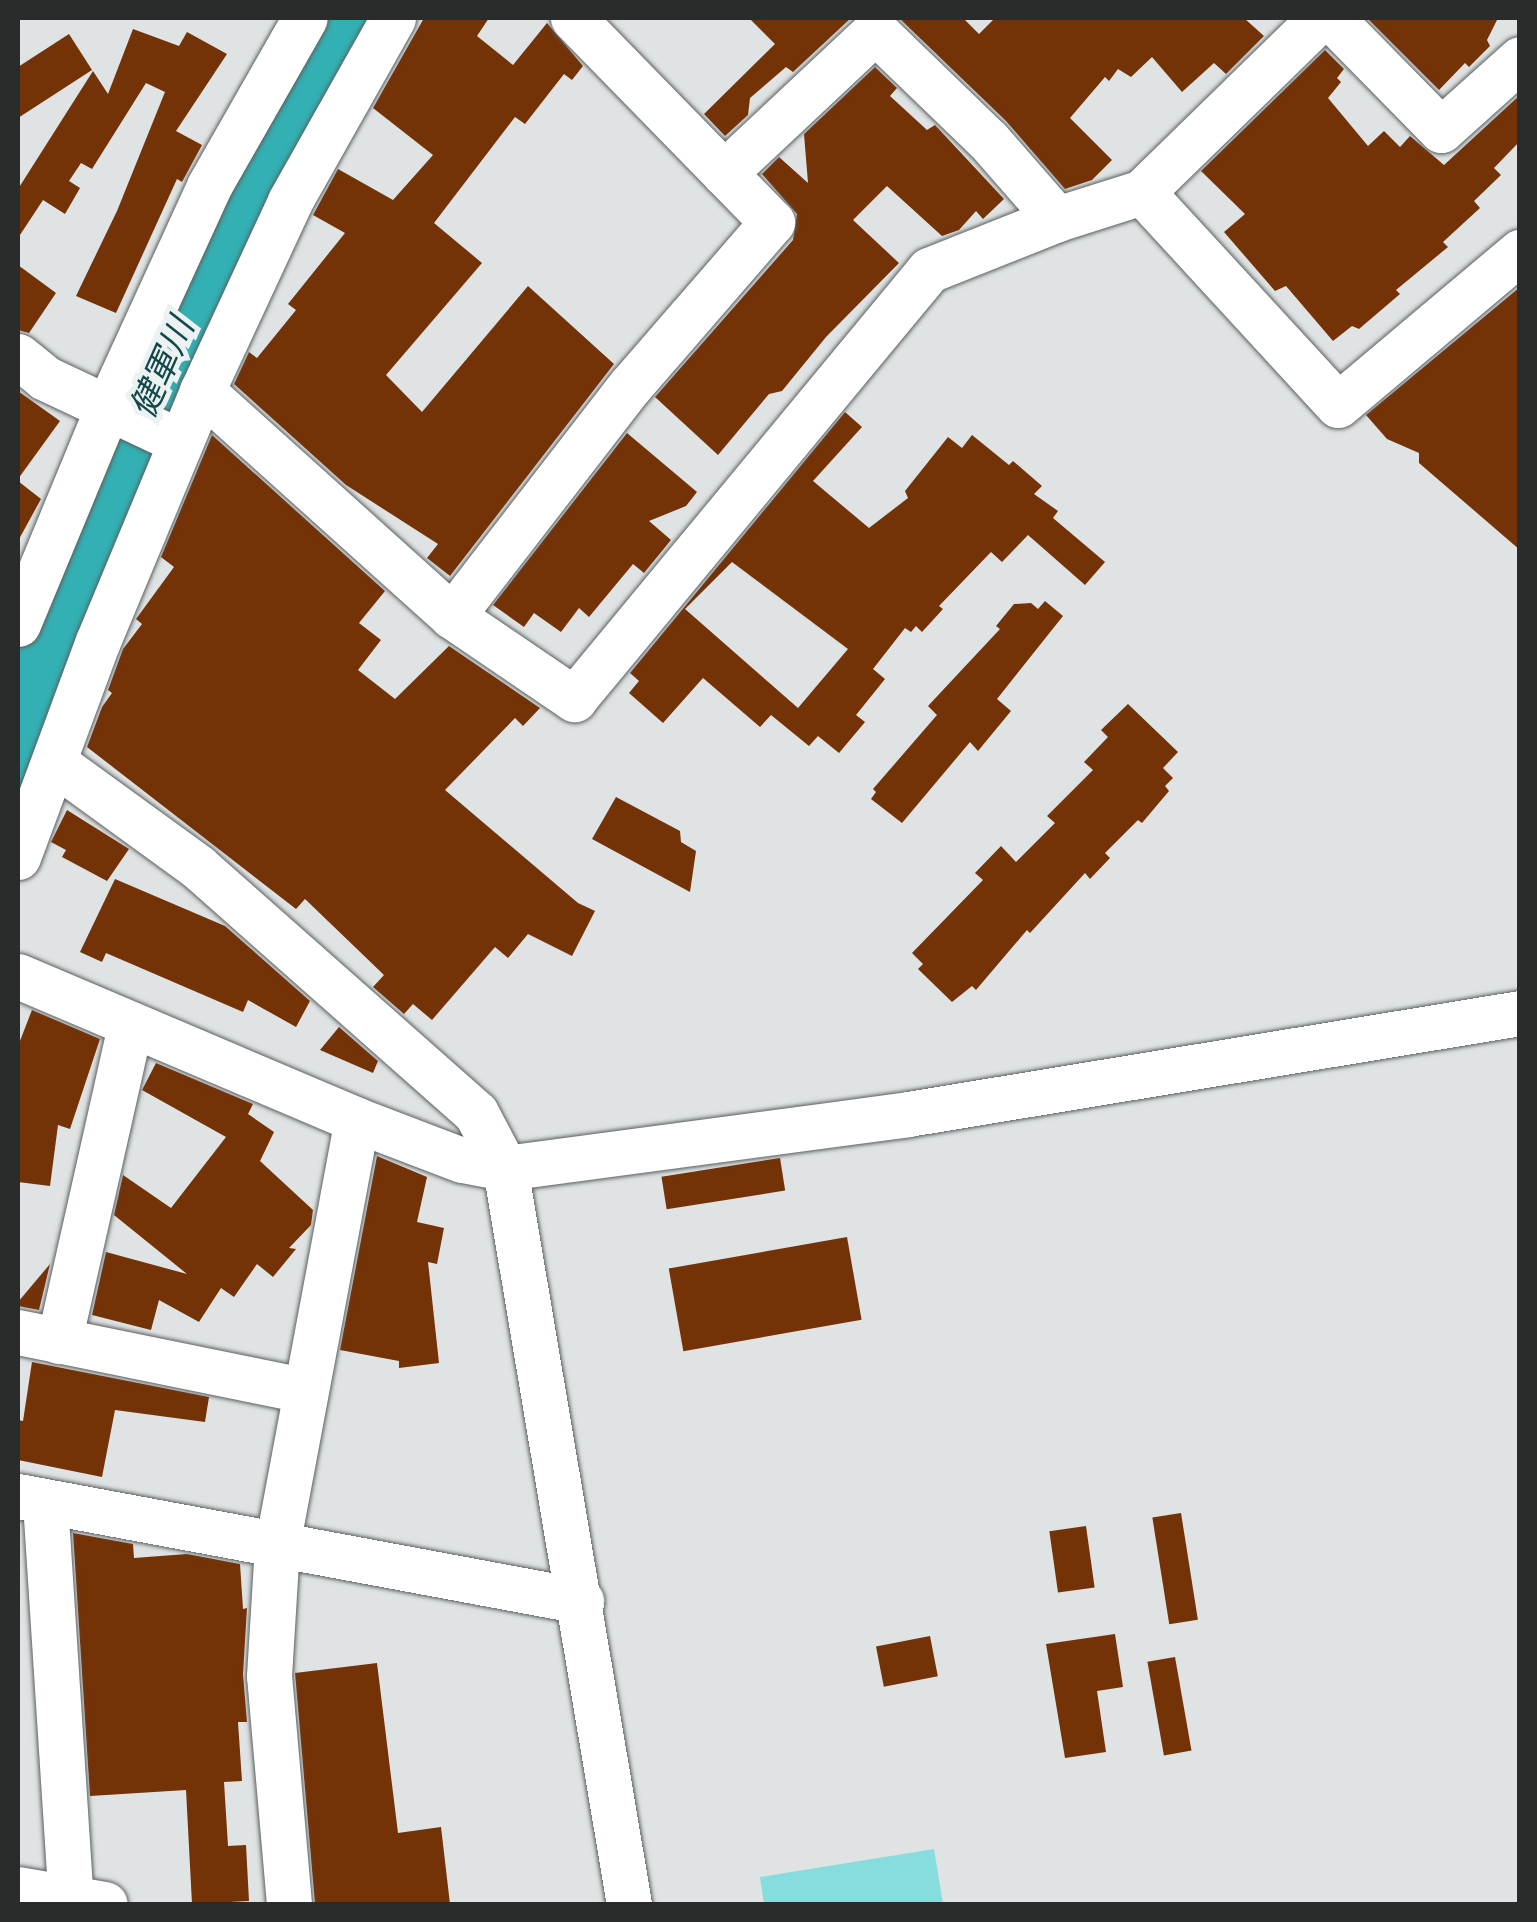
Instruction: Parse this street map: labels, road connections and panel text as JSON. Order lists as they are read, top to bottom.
{
  "water": ["健軍川"]
}
